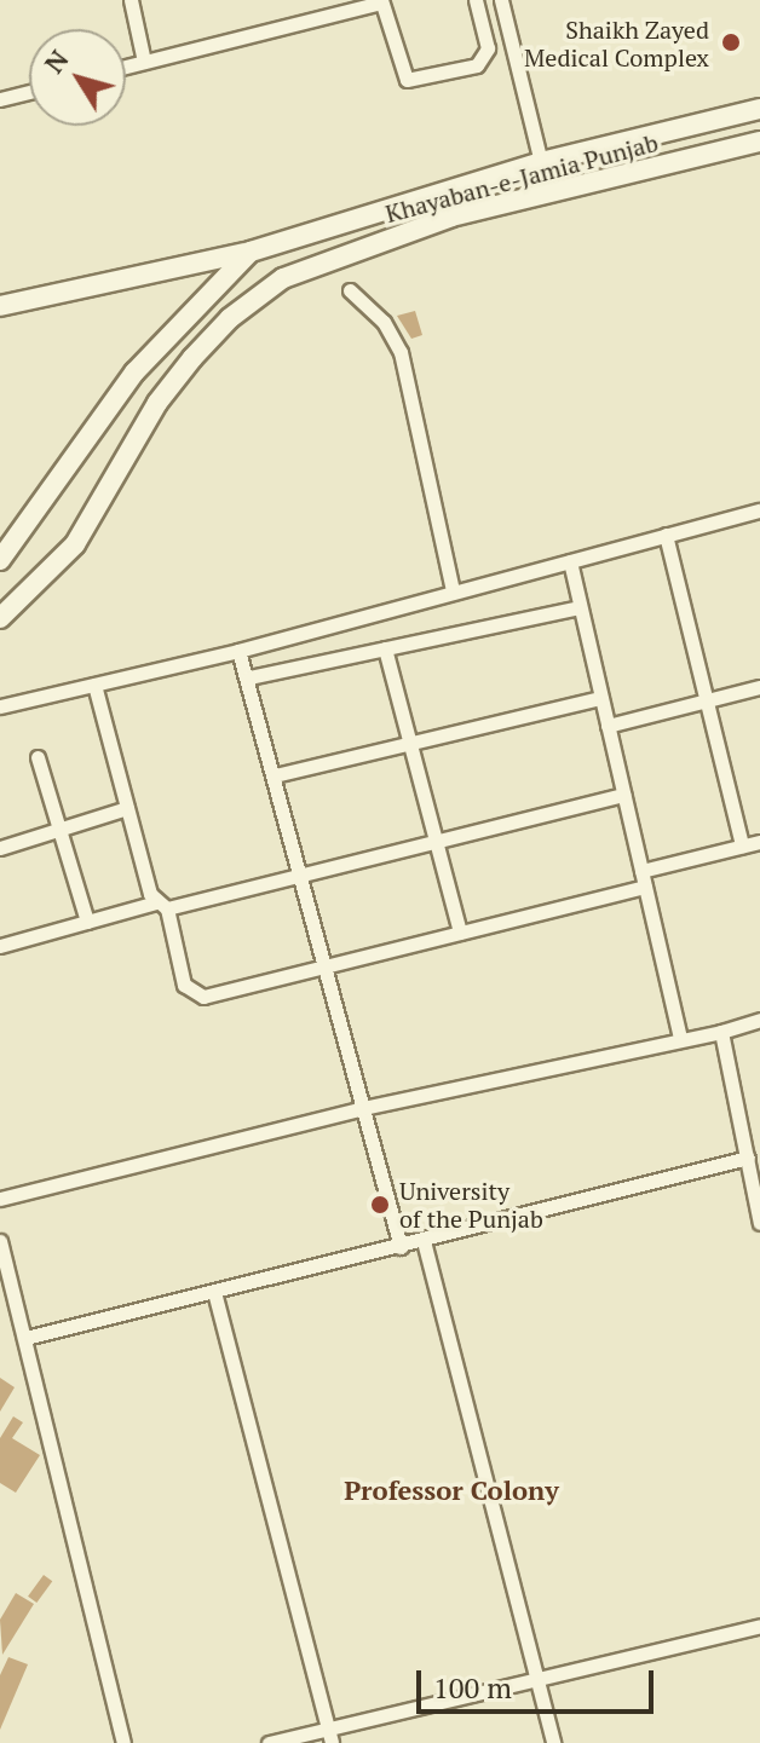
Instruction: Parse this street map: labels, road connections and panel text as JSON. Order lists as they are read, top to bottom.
{
  "streets": {
    "main road": ["Khayaban-e-Jamia Punjab"]
  },
  "districts": ["Professor Colony"],
  "places": ["Shaikh Zayed Medical Complex", "University of the Punjab"],
  "scale_bar": "100 m",
  "north": "top left"
}
